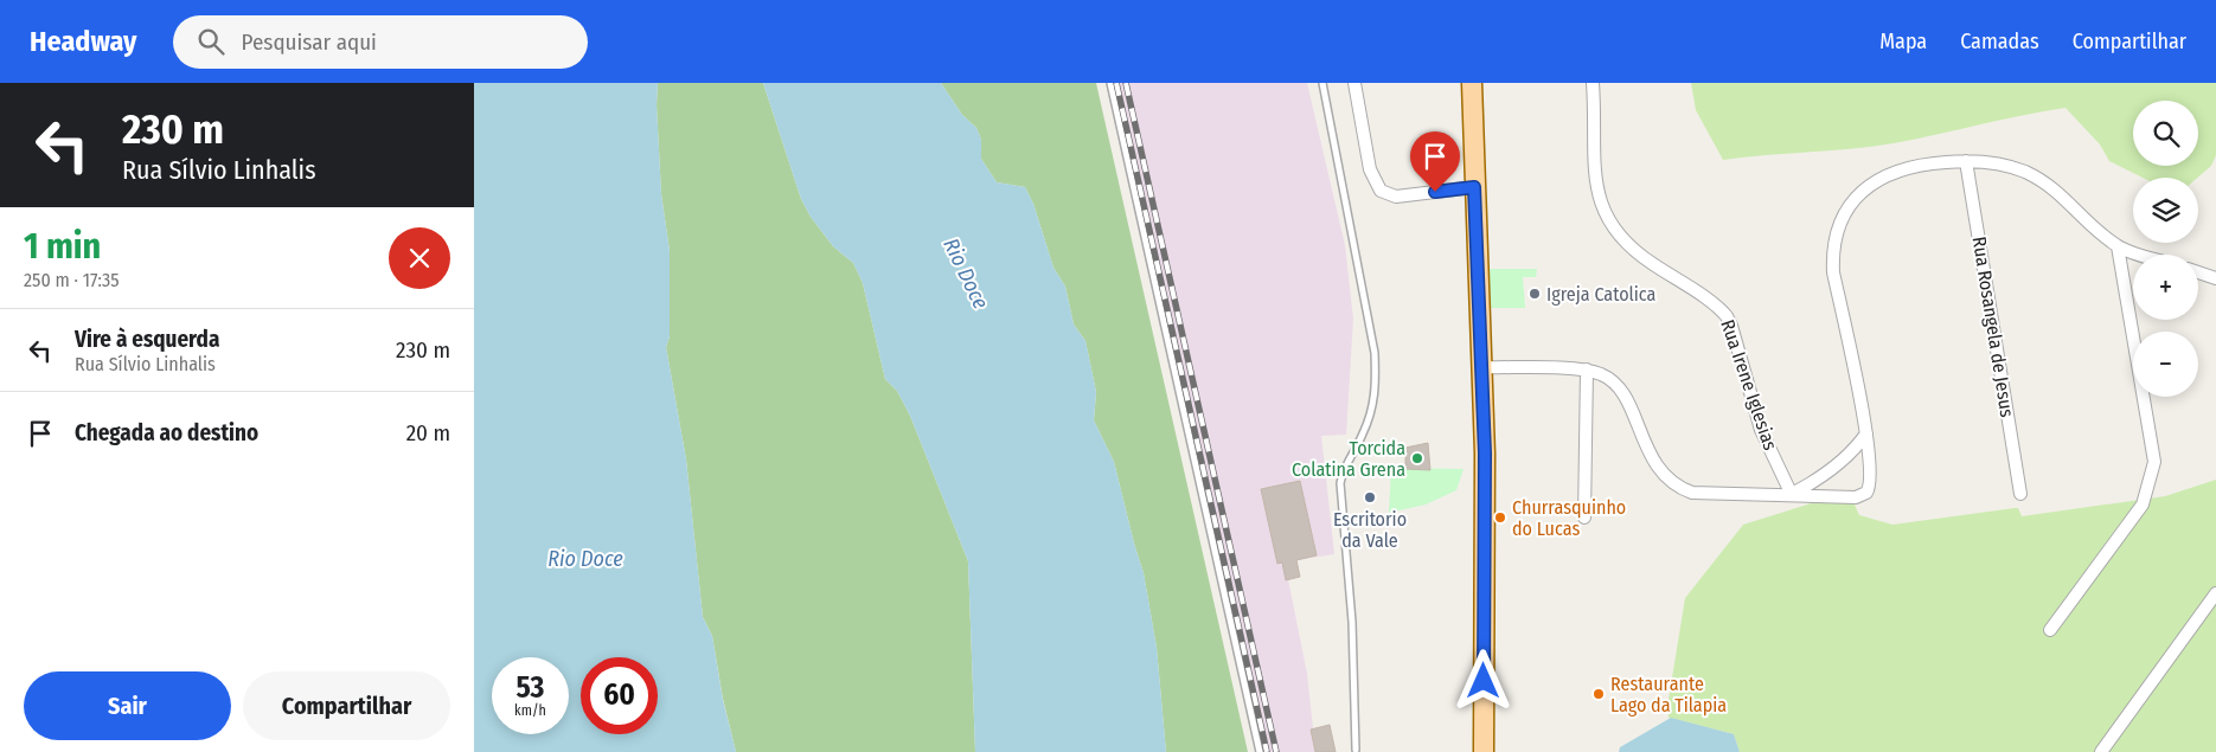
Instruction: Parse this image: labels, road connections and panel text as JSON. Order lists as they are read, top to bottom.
{
  "streets": {
    "street": ["Rua Rosangela de Jesus", "Rua Irene Iglesias"]
  },
  "water": ["Rio Doce"],
  "places": [
    "Igreja Catolica",
    "Torcida Colatina Grena",
    "Escritorio da Vale",
    "Churrasquinho do Lucas",
    "Restaurante Lago da Tilapia"
  ],
  "page": {
    "header": "Headway",
    "search": "Pesquisar aqui",
    "nav": ["Mapa", "Camadas", "Compartilhar"],
    "turn": ["230 m", "Rua Sílvio Linhalis"],
    "map_buttons": ["+", "−"],
    "heading": ["1 min", "250 m · 17:35"],
    "list": [
      {
        "name": "Vire à esquerda",
        "note": "Rua Sílvio Linhalis",
        "value": "230 m"
      },
      {
        "name": "Chegada ao destino",
        "value": "20 m"
      }
    ],
    "speed": "53 km/h",
    "limit": "60",
    "buttons": ["Sair", "Compartilhar"]
  }
}
